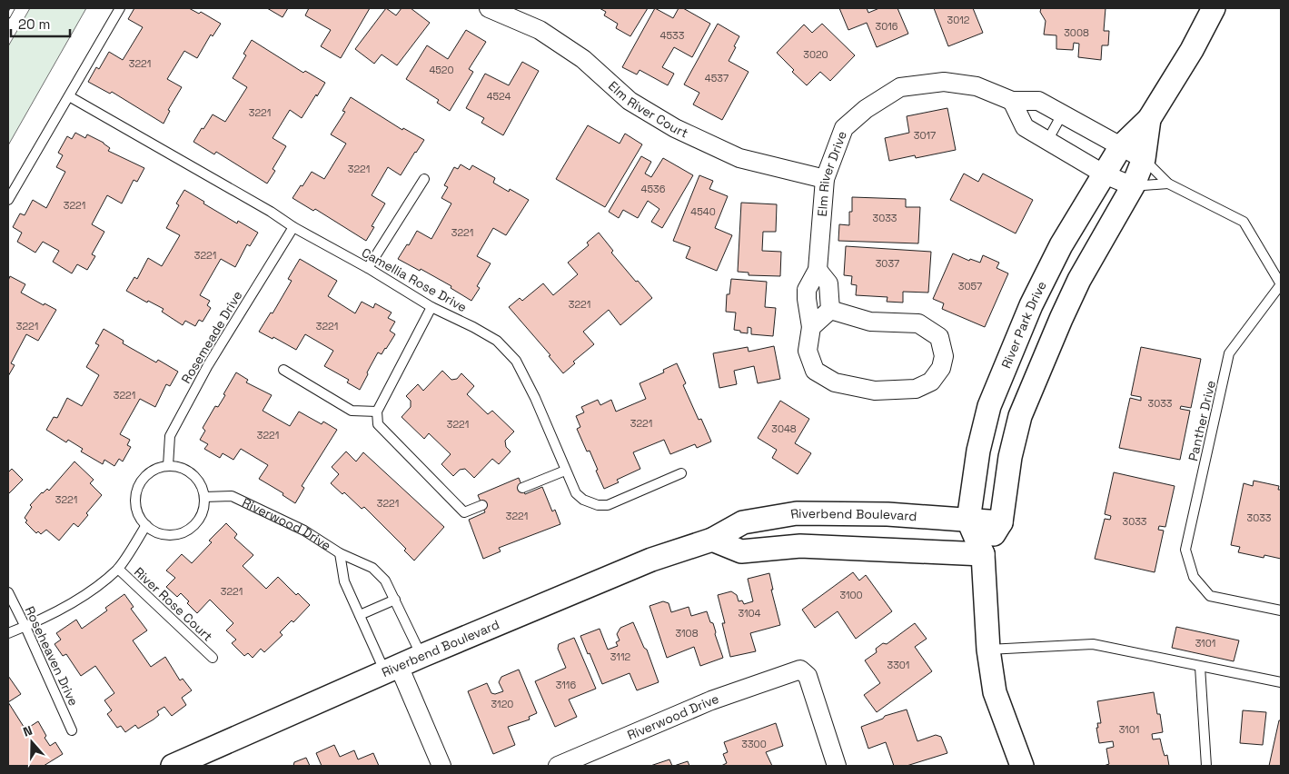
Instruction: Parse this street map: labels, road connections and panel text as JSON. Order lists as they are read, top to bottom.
{
  "streets": {
    "street": [
      "Elm River Court",
      "Elm River Drive",
      "River Park Drive",
      "Riverbend Boulevard",
      "Riverwood Drive"
    ],
    "lane": [
      "Camellia Rose Drive",
      "Rosemeade Drive",
      "Panther Drive",
      "River Rose Court",
      "Roseheaven Drive"
    ]
  },
  "crossings": [
    ["Elm River Court", "Elm River Drive"],
    ["Elm River Drive", "River Park Drive"],
    ["Elm River Drive", "Panther Drive"],
    ["Camellia Rose Drive", "Rosemeade Drive"],
    ["River Park Drive", "Panther Drive"],
    ["River Park Drive", "Riverbend Boulevard"],
    ["Rosemeade Drive", "Riverwood Drive"],
    ["Riverbend Boulevard", "Riverwood Drive"]
  ],
  "house_numbers": [
    "3012",
    "3016",
    "3008",
    "4533",
    "3020",
    "3221",
    "4520",
    "4537",
    "4524",
    "3221",
    "3017",
    "3221",
    "4536",
    "3221",
    "4540",
    "3033",
    "3221",
    "3221",
    "3037",
    "3057",
    "3221",
    "3221",
    "3221",
    "3221",
    "3033",
    "3221",
    "3221",
    "3048",
    "3221",
    "3221",
    "3221",
    "3221",
    "3033",
    "3033",
    "3221",
    "3100",
    "3104",
    "3108",
    "3101",
    "3112",
    "3301",
    "3116",
    "3120",
    "3101",
    "3300"
  ],
  "scale_bar": "20 m",
  "north": "top"
}
